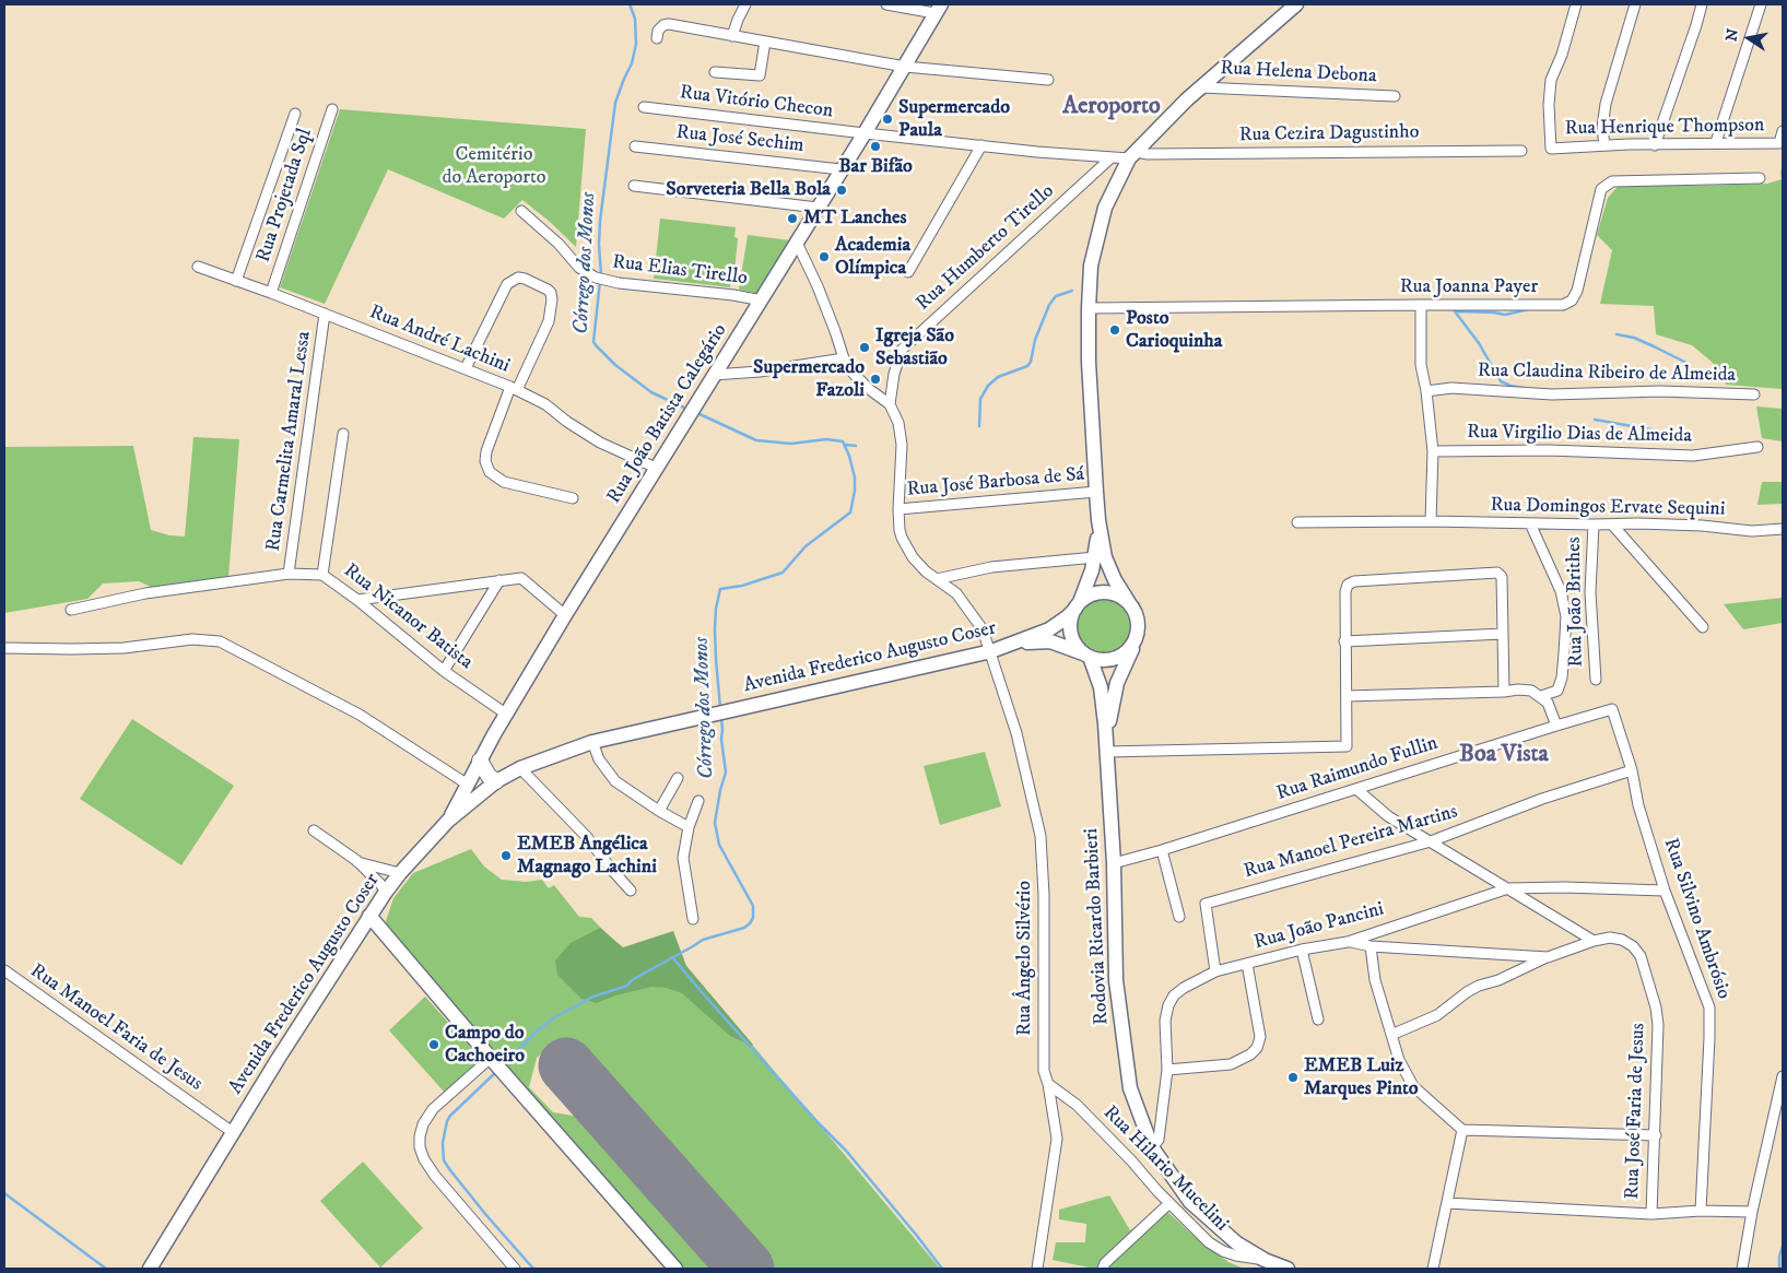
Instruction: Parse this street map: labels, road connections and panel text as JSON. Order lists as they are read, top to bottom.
{
  "streets": {
    "main road": ["Rua João Batista Calegário", "Avenida Frederico Augusto Coser", "Rodovia Ricardo Barbieri"],
    "street": [
      "Rua Helena Debona",
      "Rua Vitório Checon",
      "Rua Henrique Thompson",
      "Rua Cezira Dagustinho",
      "Rua José Sechim",
      "Rua Projetada Sql",
      "Rua Humberto Tirello",
      "Rua Elias Tirello",
      "Rua Joanna Payer",
      "Rua André Lachini",
      "Rua Claudina Ribeiro de Almeida",
      "Rua Virgilio Dias de Almeida",
      "Rua Carmelita Amaral Lessa",
      "Rua José Barbosa de Sá",
      "Rua Domingos Ervate Sequini",
      "Rua João Brithes",
      "Rua Nicanor Batista",
      "Rua Raimundo Fullin",
      "Rua Manoel Pereira Martins",
      "Rua Silvino Ambrósio",
      "Rua João Pancini",
      "Rua Ângelo Silvério",
      "Rua Manoel Faria de Jesus",
      "Rua José Faria de Jesus",
      "Rua Hilario Mucelini"
    ]
  },
  "crossings": [
    ["Rua Vitório Checon", "Rua Cezira Dagustinho"],
    ["Rua Vitório Checon", "Rua João Batista Calegário"],
    ["Rua Cezira Dagustinho", "Rua Humberto Tirello"],
    ["Rua José Sechim", "Rua João Batista Calegário"],
    ["Rua Projetada Sql", "Rua André Lachini"],
    ["Rua Humberto Tirello", "Rua Ângelo Silvério"],
    ["Rua Elias Tirello", "Rua João Batista Calegário"],
    ["Rua André Lachini", "Rua João Batista Calegário"],
    ["Rua André Lachini", "Rua Carmelita Amaral Lessa"],
    ["Rua João Batista Calegário", "Rua Nicanor Batista"],
    ["Rua João Batista Calegário", "Avenida Frederico Augusto Coser"],
    ["Rua José Barbosa de Sá", "Rua Ângelo Silvério"],
    ["Rua Domingos Ervate Sequini", "Rua João Brithes"],
    ["Avenida Frederico Augusto Coser", "Rua Ângelo Silvério"],
    ["Avenida Frederico Augusto Coser", "Rua Manoel Faria de Jesus"],
    ["Rua Raimundo Fullin", "Rua Silvino Ambrósio"],
    ["Rua Raimundo Fullin", "Rodovia Ricardo Barbieri"],
    ["Rua Manoel Pereira Martins", "Rua Silvino Ambrósio"],
    ["Rua Manoel Pereira Martins", "Rua João Pancini"],
    ["Rua Silvino Ambrósio", "Rua João Pancini"],
    ["Rodovia Ricardo Barbieri", "Rua João Pancini"],
    ["Rodovia Ricardo Barbieri", "Rua Hilario Mucelini"],
    ["Rua João Pancini", "Rua José Faria de Jesus"],
    ["Rua Ângelo Silvério", "Rua Hilario Mucelini"]
  ],
  "districts": ["Aeroporto", "Boa Vista"],
  "water": ["Córrego dos Monos"],
  "parks": ["Cemitério do Aeroporto"],
  "places": [
    "Supermercado Paula",
    "Bar Bifão",
    "Sorveteria Bella Bola",
    "MT Lanches",
    "Academia Olímpica",
    "Posto Carioquinha",
    "Igreja São Sebastião",
    "Supermercado Fazoli",
    "EMEB Angélica Magnago Lachini",
    "Campo do Cachoeiro",
    "EMEB Luiz Marques Pinto"
  ],
  "north": "left"
}
